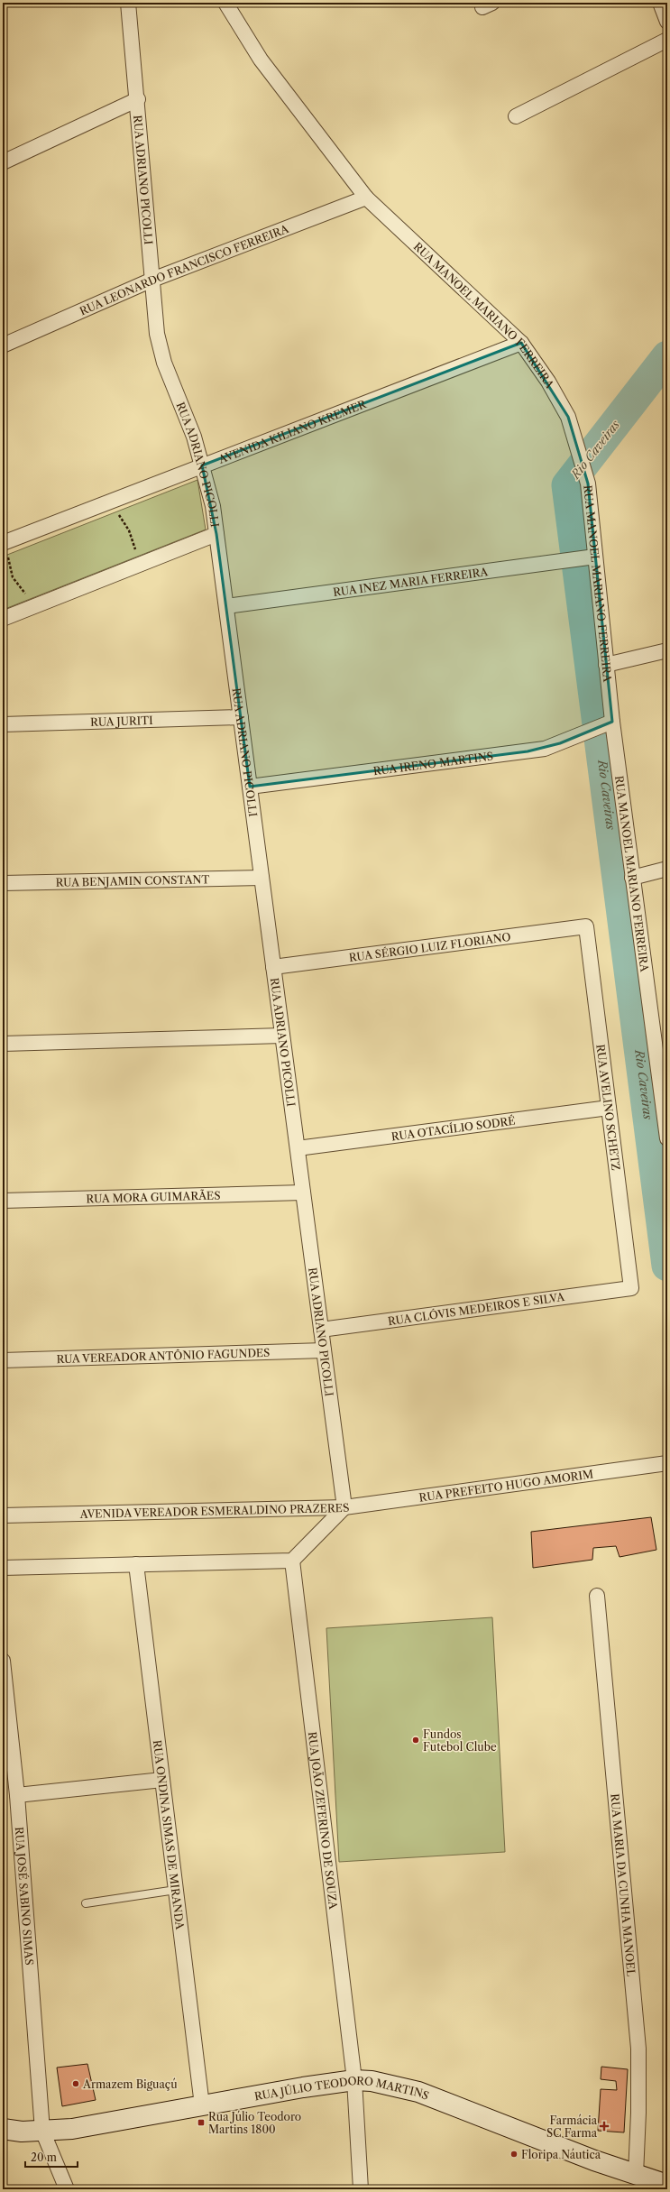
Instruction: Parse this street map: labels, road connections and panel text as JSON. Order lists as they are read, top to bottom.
{
  "streets": {
    "main road": ["RUA JÚLIO TEODORO MARTINS"],
    "street": [
      "RUA ADRIANO PICOLLI",
      "RUA LEONARDO FRANCISCO FERREIRA",
      "RUA MANOEL MARIANO FERREIRA",
      "AVENIDA KILIANO KREMER",
      "RUA INEZ MARIA FERREIRA",
      "RUA JURITI",
      "RUA IRENO MARTINS",
      "RUA BENJAMIN CONSTANT",
      "RUA SÉRGIO LUIZ FLORIANO",
      "RUA AVELINO SCHETZ",
      "RUA OTACÍLIO SODRÉ",
      "RUA MORA GUIMARÃES",
      "RUA CLÓVIS MEDEIROS E SILVA",
      "RUA VEREADOR ANTÔNIO FAGUNDES",
      "RUA PREFEITO HUGO AMORIM",
      "AVENIDA VEREADOR ESMERALDINO PRAZERES",
      "RUA JOÃO ZEFERINO DE SOUZA",
      "RUA ONDINA SIMAS DE MIRANDA",
      "RUA MARIA DA CUNHA MANOEL",
      "RUA JOSÉ SABINO SIMAS"
    ]
  },
  "crossings": [
    ["RUA ADRIANO PICOLLI", "RUA LEONARDO FRANCISCO FERREIRA"],
    ["RUA ADRIANO PICOLLI", "AVENIDA KILIANO KREMER"],
    ["RUA ADRIANO PICOLLI", "RUA INEZ MARIA FERREIRA"],
    ["RUA ADRIANO PICOLLI", "RUA JURITI"],
    ["RUA ADRIANO PICOLLI", "RUA IRENO MARTINS"],
    ["RUA ADRIANO PICOLLI", "RUA BENJAMIN CONSTANT"],
    ["RUA ADRIANO PICOLLI", "RUA SÉRGIO LUIZ FLORIANO"],
    ["RUA ADRIANO PICOLLI", "RUA OTACÍLIO SODRÉ"],
    ["RUA ADRIANO PICOLLI", "RUA MORA GUIMARÃES"],
    ["RUA ADRIANO PICOLLI", "RUA CLÓVIS MEDEIROS E SILVA"],
    ["RUA ADRIANO PICOLLI", "RUA VEREADOR ANTÔNIO FAGUNDES"],
    ["RUA ADRIANO PICOLLI", "RUA PREFEITO HUGO AMORIM"],
    ["RUA ADRIANO PICOLLI", "AVENIDA VEREADOR ESMERALDINO PRAZERES"],
    ["RUA LEONARDO FRANCISCO FERREIRA", "RUA MANOEL MARIANO FERREIRA"],
    ["RUA MANOEL MARIANO FERREIRA", "AVENIDA KILIANO KREMER"],
    ["RUA MANOEL MARIANO FERREIRA", "RUA INEZ MARIA FERREIRA"],
    ["RUA MANOEL MARIANO FERREIRA", "RUA IRENO MARTINS"],
    ["RUA SÉRGIO LUIZ FLORIANO", "RUA AVELINO SCHETZ"],
    ["RUA AVELINO SCHETZ", "RUA OTACÍLIO SODRÉ"],
    ["RUA AVELINO SCHETZ", "RUA CLÓVIS MEDEIROS E SILVA"],
    ["RUA PREFEITO HUGO AMORIM", "AVENIDA VEREADOR ESMERALDINO PRAZERES"],
    ["AVENIDA VEREADOR ESMERALDINO PRAZERES", "RUA JOÃO ZEFERINO DE SOUZA"],
    ["RUA JOÃO ZEFERINO DE SOUZA", "RUA JÚLIO TEODORO MARTINS"],
    ["RUA ONDINA SIMAS DE MIRANDA", "RUA JÚLIO TEODORO MARTINS"],
    ["RUA MARIA DA CUNHA MANOEL", "RUA JÚLIO TEODORO MARTINS"],
    ["RUA JOSÉ SABINO SIMAS", "RUA JÚLIO TEODORO MARTINS"]
  ],
  "water": ["Rio Caveiras"],
  "places": {
    "other": ["Fundos Futebol Clube", "Armazem Biguaçú", "Floripa Náutica"],
    "transit": ["Rua Júlio Teodoro Martins 1800"],
    "health": ["Farmácia SC Farma"]
  },
  "scale_bar": "20 m"
}
